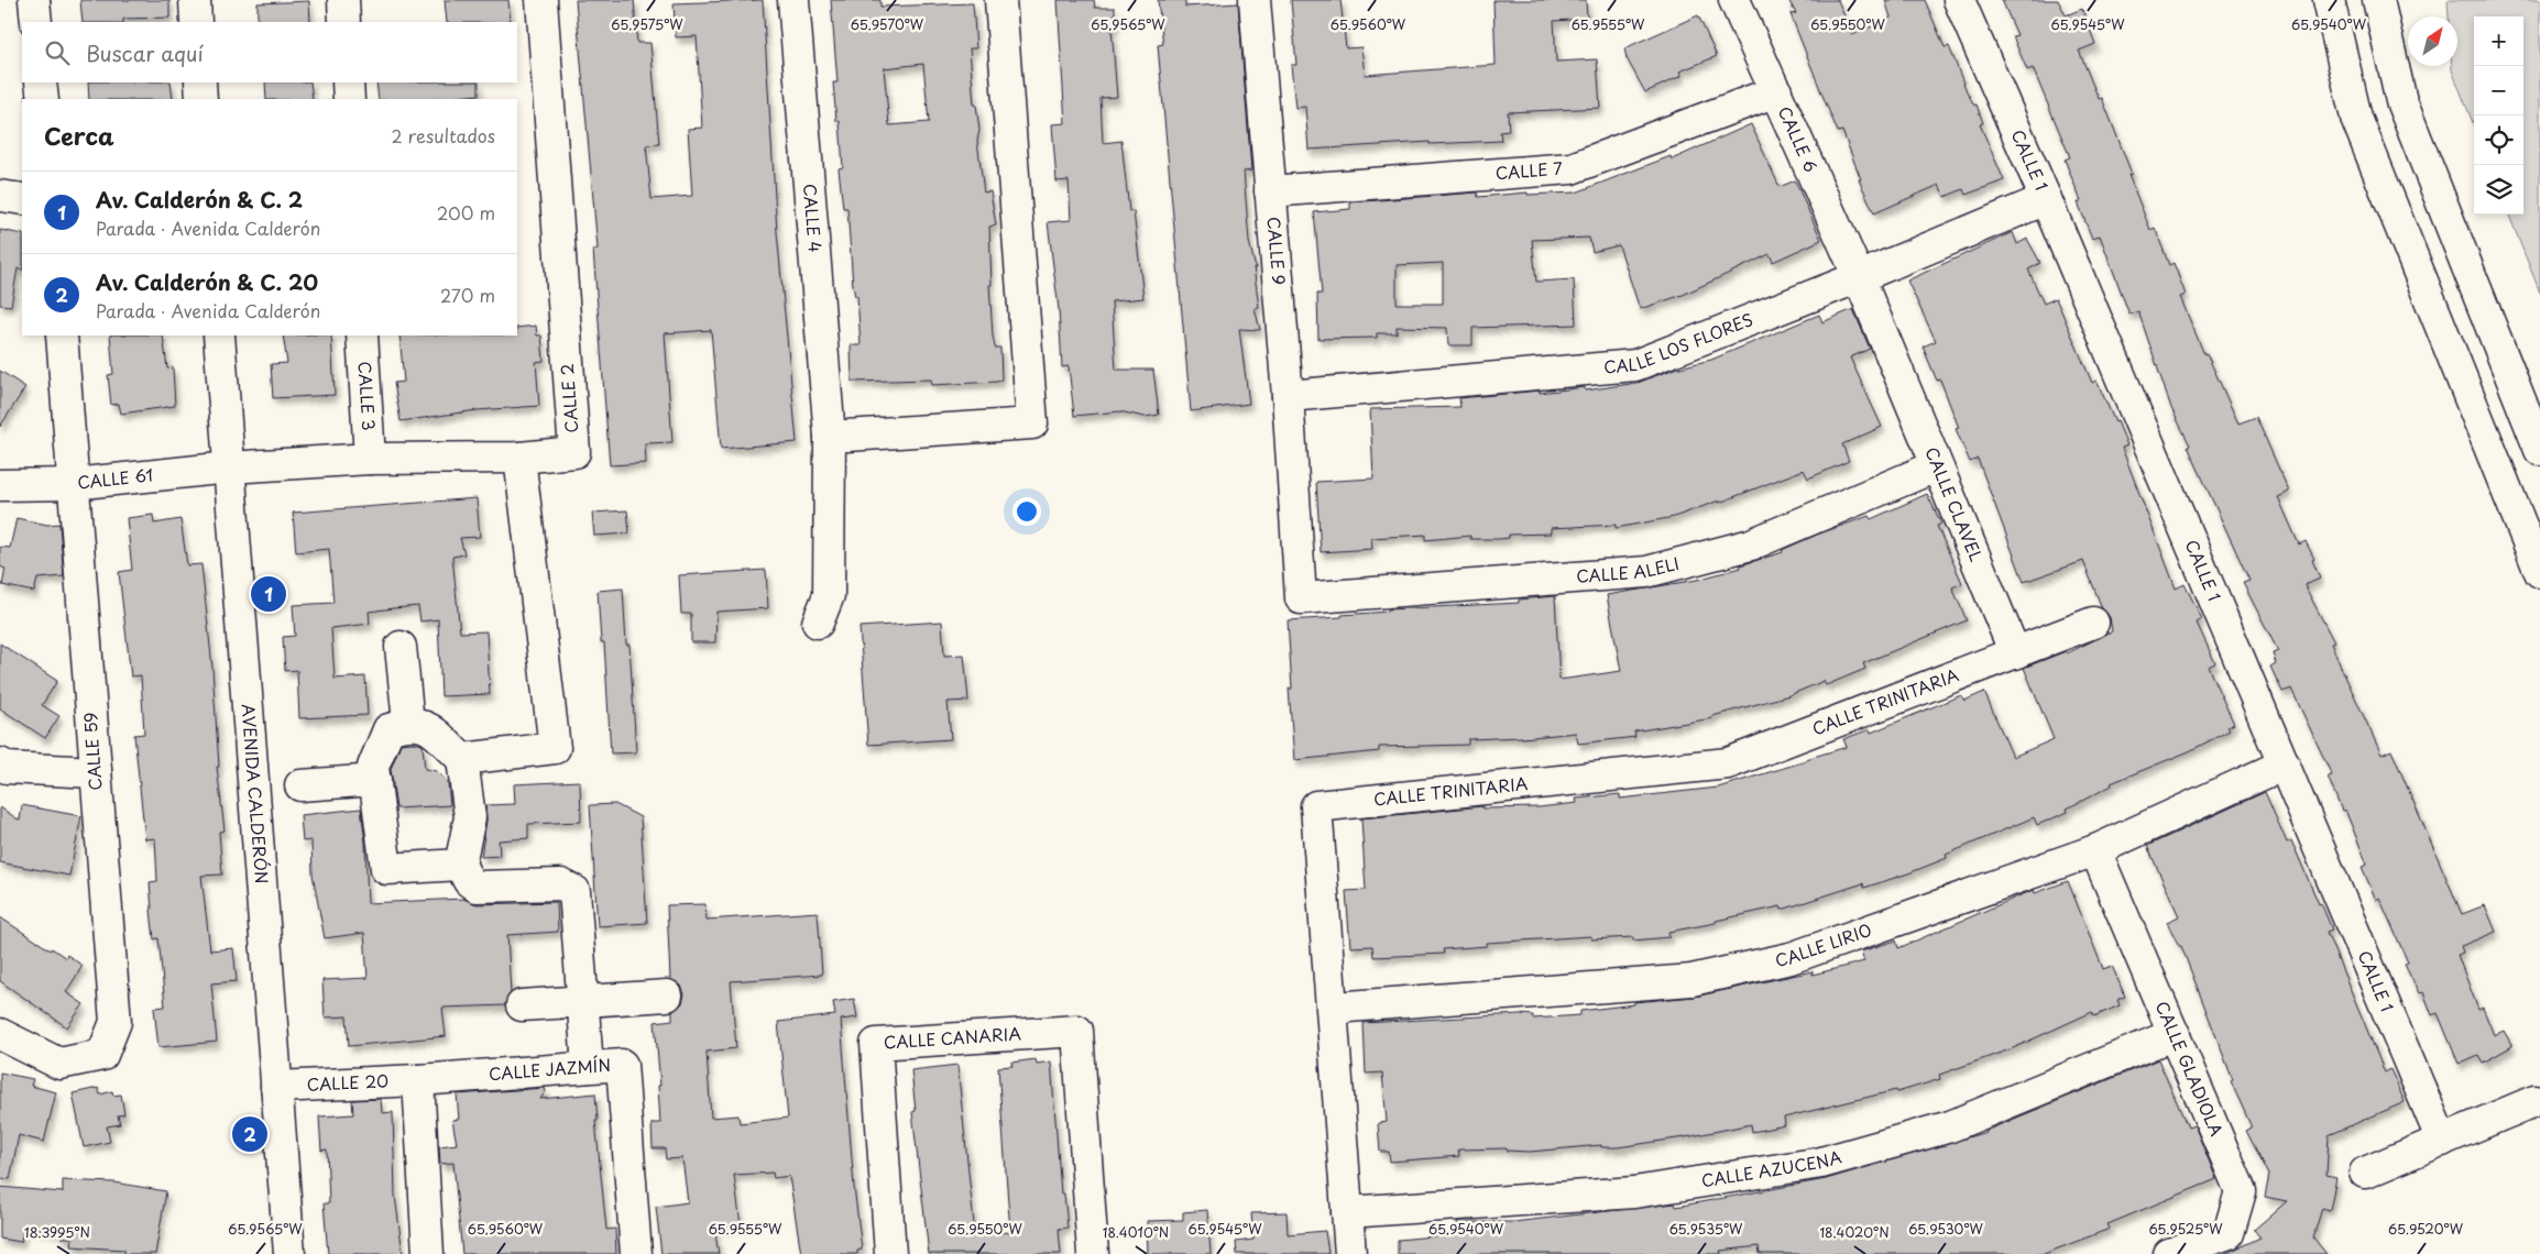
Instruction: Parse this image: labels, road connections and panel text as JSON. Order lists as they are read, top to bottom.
{
  "streets": {
    "street": [
      "CALLE 6",
      "CALLE 1",
      "CALLE 7",
      "CALLE 4",
      "CALLE 9",
      "CALLE LOS FLORES",
      "CALLE 3",
      "CALLE 2",
      "CALLE 61",
      "CALLE CLAVEL",
      "CALLE ALELI",
      "CALLE TRINITARIA",
      "CALLE 59",
      "AVENIDA CALDERÓN",
      "CALLE LIRIO",
      "CALLE CANARIA",
      "CALLE GLADIOLA",
      "CALLE JAZMÍN",
      "CALLE 20",
      "CALLE AZUCENA"
    ]
  },
  "crossings": [
    ["CALLE 6", "CALLE 7"],
    ["CALLE 6", "CALLE LOS FLORES"],
    ["CALLE 6", "CALLE CLAVEL"],
    ["CALLE 1", "CALLE LOS FLORES"],
    ["CALLE 1", "CALLE LIRIO"],
    ["CALLE 7", "CALLE 9"],
    ["CALLE 9", "CALLE LOS FLORES"],
    ["CALLE 9", "CALLE ALELI"],
    ["CALLE LOS FLORES", "CALLE CLAVEL"],
    ["CALLE 3", "CALLE 2"],
    ["CALLE 2", "CALLE 61"],
    ["CALLE 2", "AVENIDA CALDERÓN"],
    ["CALLE 61", "CALLE 59"],
    ["CALLE 61", "AVENIDA CALDERÓN"],
    ["CALLE CLAVEL", "CALLE ALELI"],
    ["CALLE CLAVEL", "CALLE TRINITARIA"],
    ["CALLE TRINITARIA", "CALLE LIRIO"],
    ["CALLE TRINITARIA", "CALLE AZUCENA"],
    ["AVENIDA CALDERÓN", "CALLE 20"],
    ["CALLE LIRIO", "CALLE GLADIOLA"],
    ["CALLE GLADIOLA", "CALLE AZUCENA"],
    ["CALLE JAZMÍN", "CALLE 20"]
  ],
  "north": "top right",
  "page": {
    "map_buttons": ["+", "−"],
    "search": "Buscar aquí",
    "heading": ["Cerca", "2 resultados"],
    "list": [
      {
        "mark": "1",
        "name": "Av. Calderón & C. 2",
        "note": "Parada · Avenida Calderón",
        "value": "200 m"
      },
      {
        "mark": "2",
        "name": "Av. Calderón & C. 20",
        "note": "Parada · Avenida Calderón",
        "value": "270 m"
      }
    ],
    "pins": ["1", "2"]
  },
  "coordinates": [
    "65.9575°W",
    "65.9570°W",
    "65.9565°W",
    "65.9560°W",
    "65.9555°W",
    "65.9550°W",
    "65.9545°W",
    "65.9540°W",
    "65.9535°W",
    "65.9530°W",
    "65.9525°W",
    "65.9520°W",
    "18.3995°N",
    "18.4010°N",
    "18.4020°N"
  ]
}
